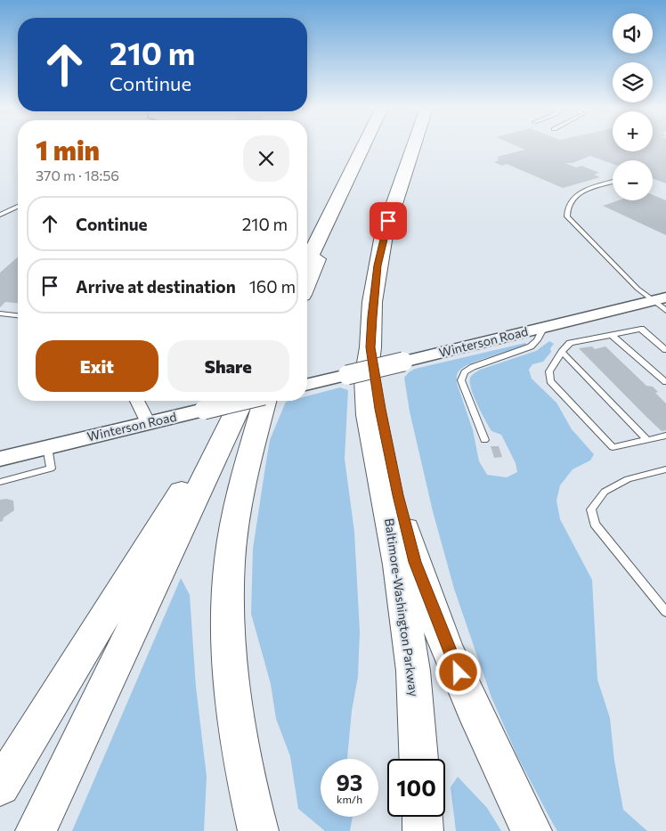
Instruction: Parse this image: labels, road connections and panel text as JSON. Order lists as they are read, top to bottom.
{
  "streets": {
    "highway": ["Baltimore-Washington Parkway"],
    "street": ["Winterson Road"]
  },
  "page": {
    "map_buttons": ["+", "−"],
    "turn": ["210 m", "Continue"],
    "heading": ["1 min", "370 m · 18:56"],
    "list": [
      {
        "name": "Continue",
        "value": "210 m"
      },
      {
        "name": "Arrive at destination",
        "value": "160 m"
      }
    ],
    "buttons": ["Exit", "Share"],
    "speed": "93 km/h",
    "limit": "100"
  }
}
